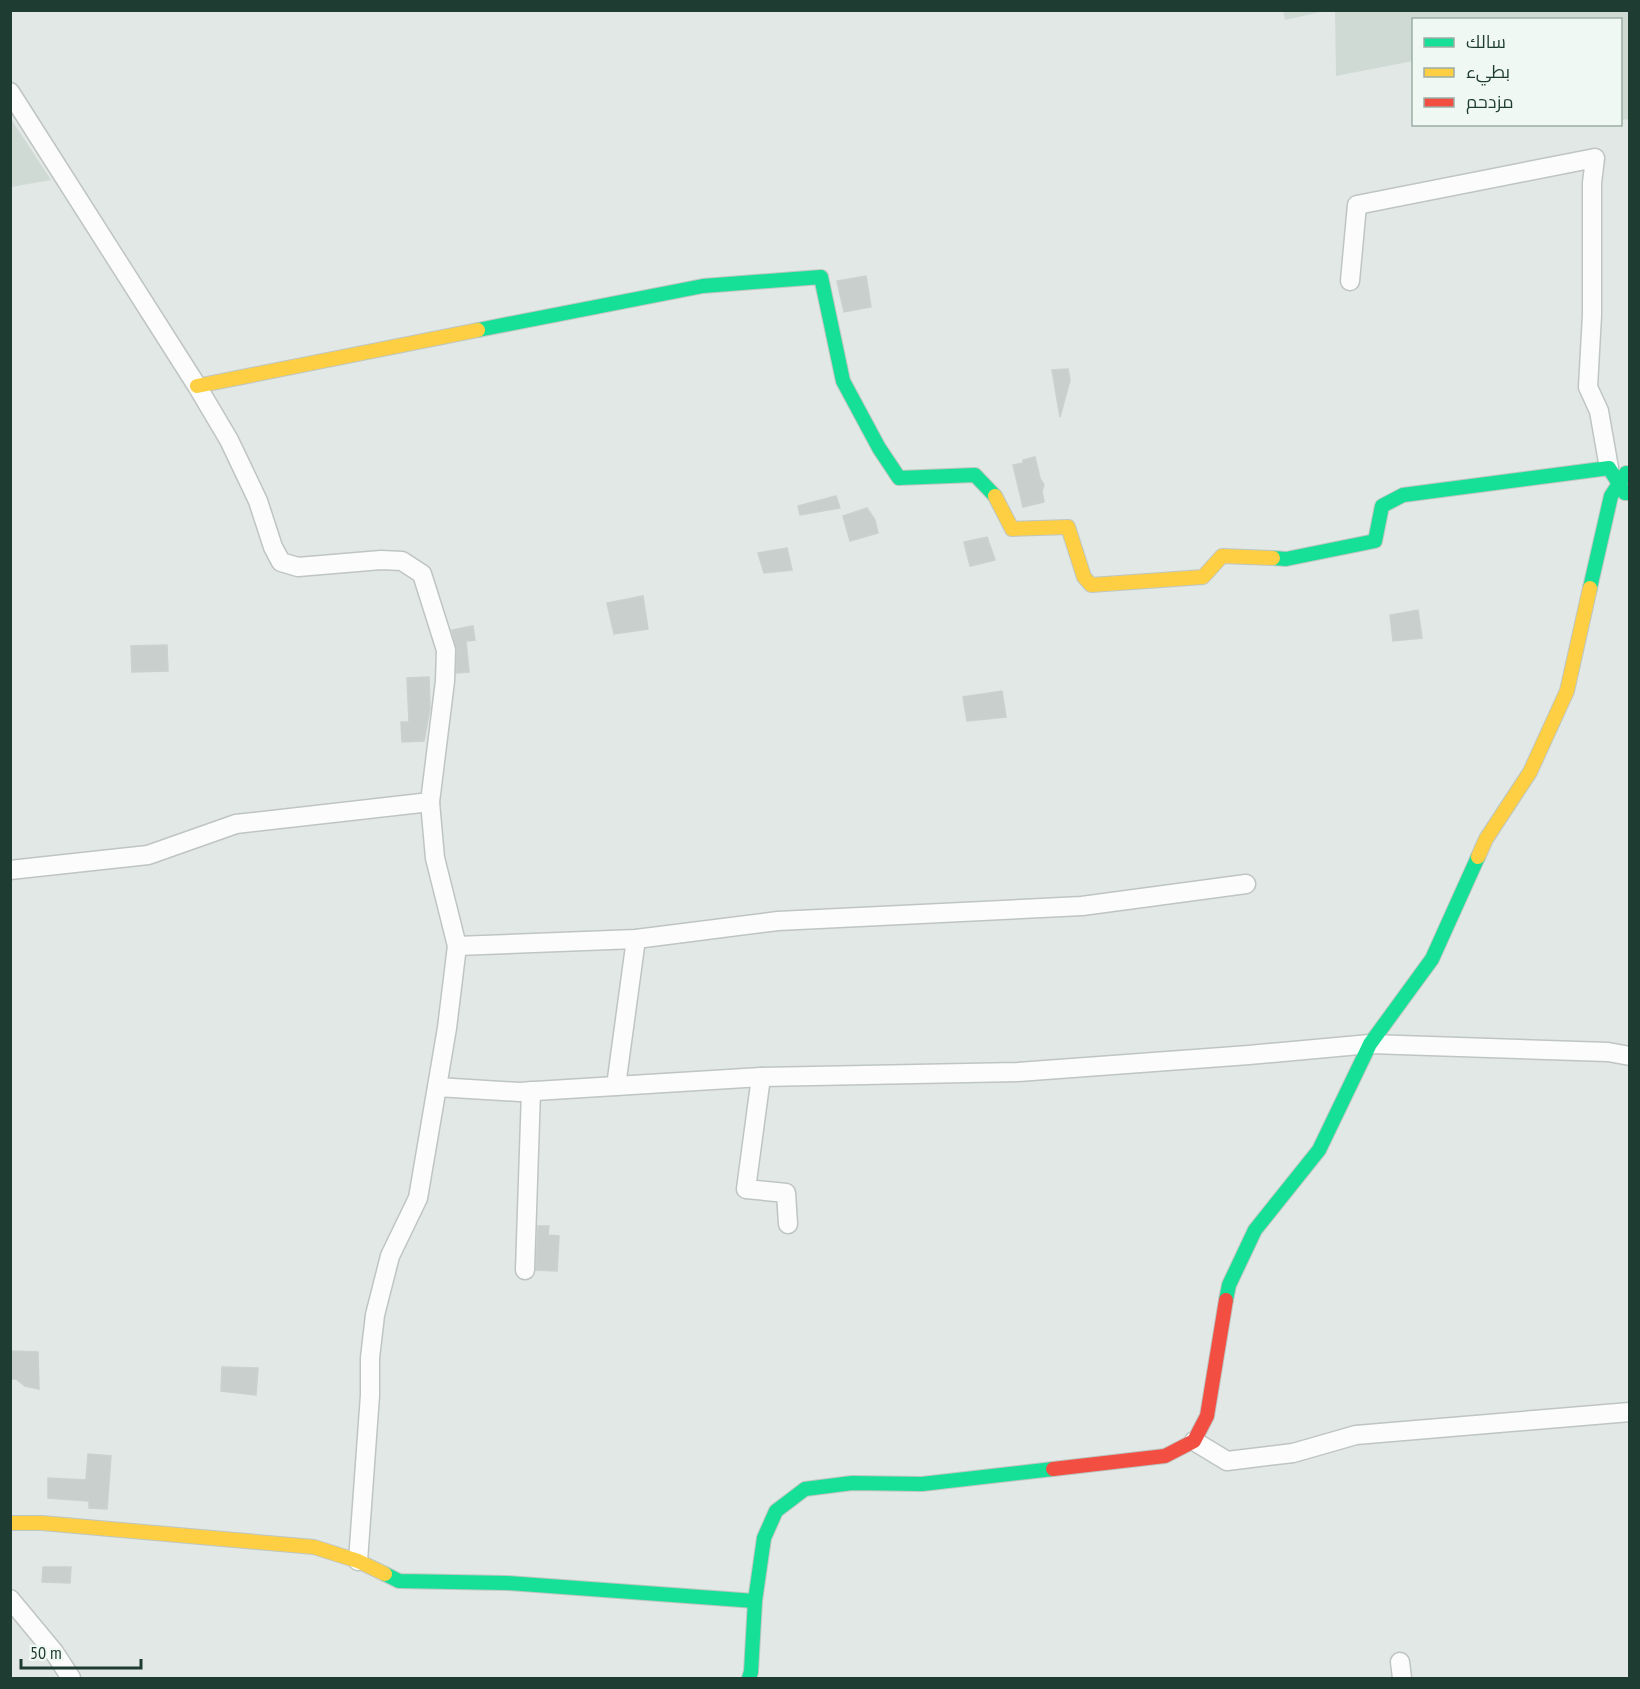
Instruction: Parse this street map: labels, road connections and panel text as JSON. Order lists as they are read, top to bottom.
{
  "legend": ["سالك", "بطيء", "مزدحم"],
  "scale_bar": "50 m"
}
